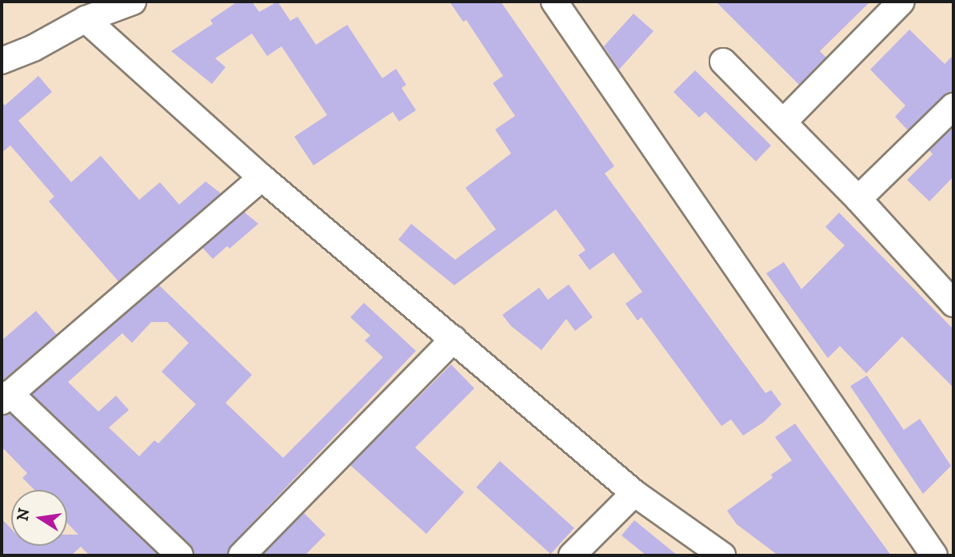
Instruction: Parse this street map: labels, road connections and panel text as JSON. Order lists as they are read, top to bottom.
{
  "north": "left"
}
